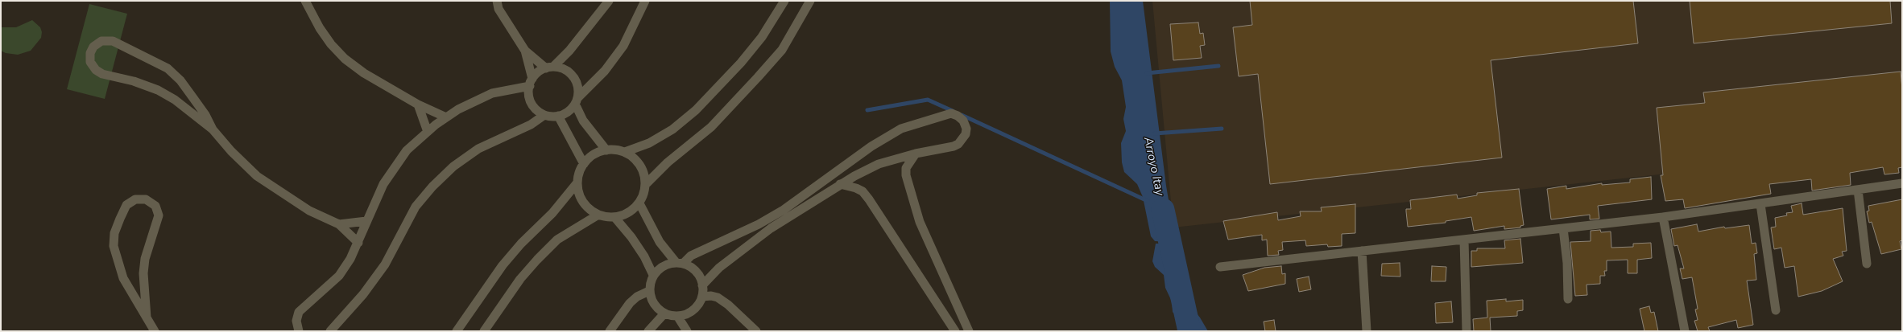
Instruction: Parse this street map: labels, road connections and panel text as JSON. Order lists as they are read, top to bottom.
{
  "water": ["Arroyo Itay"]
}
